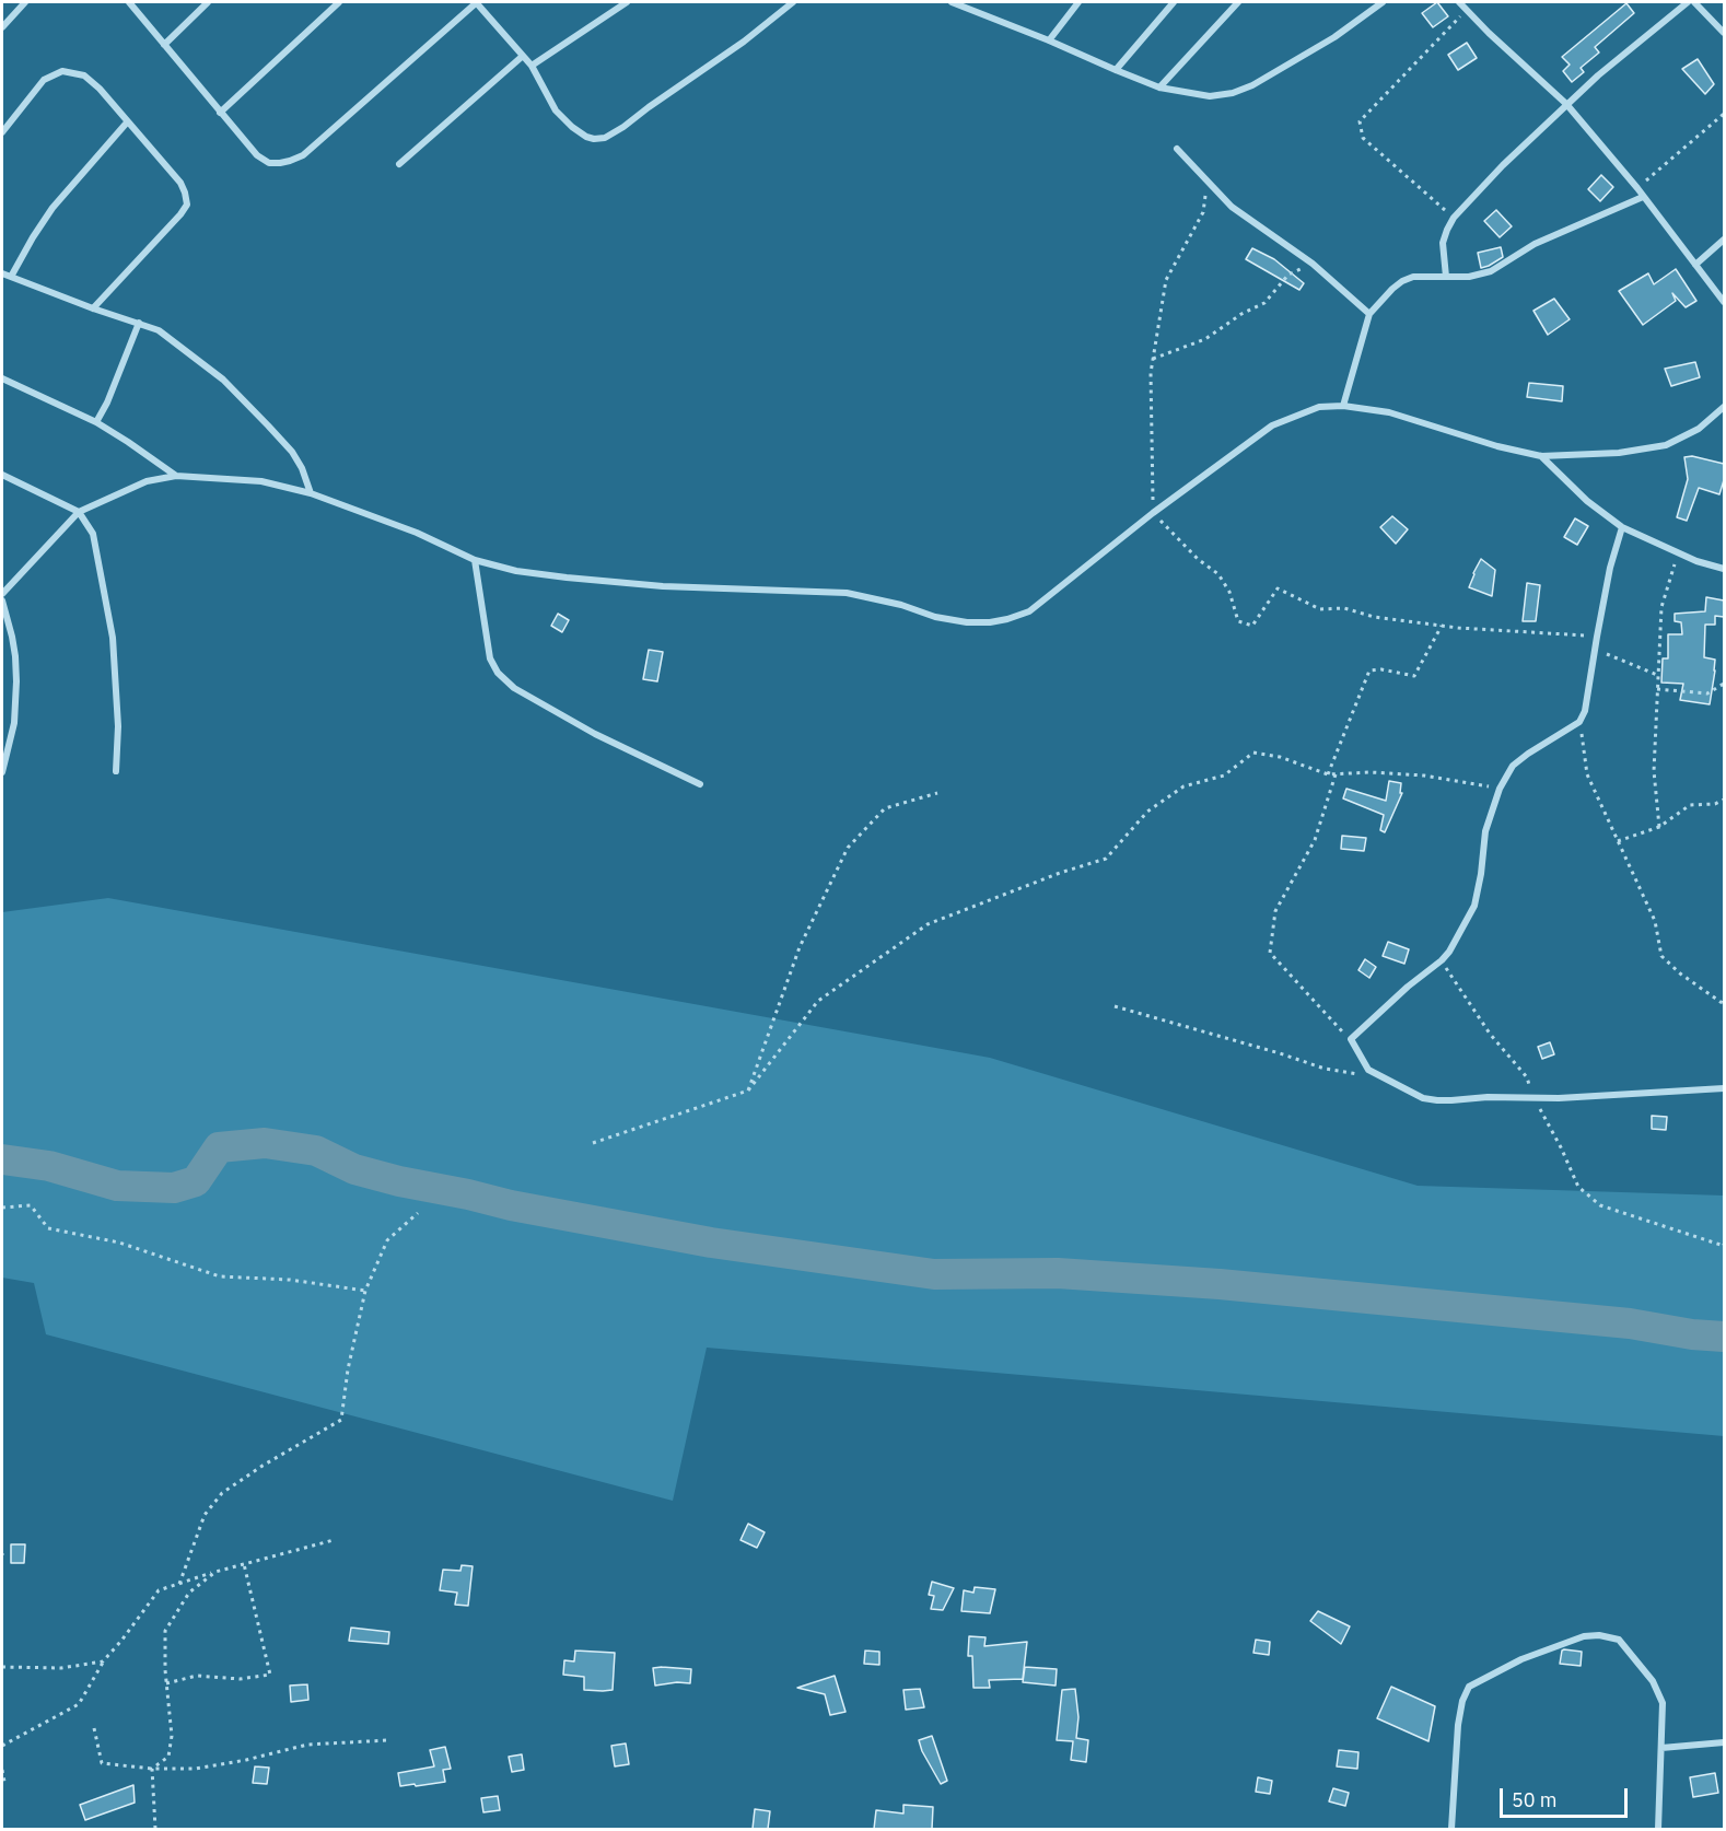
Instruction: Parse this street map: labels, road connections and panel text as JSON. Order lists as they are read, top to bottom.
{
  "scale_bar": "50 m"
}
